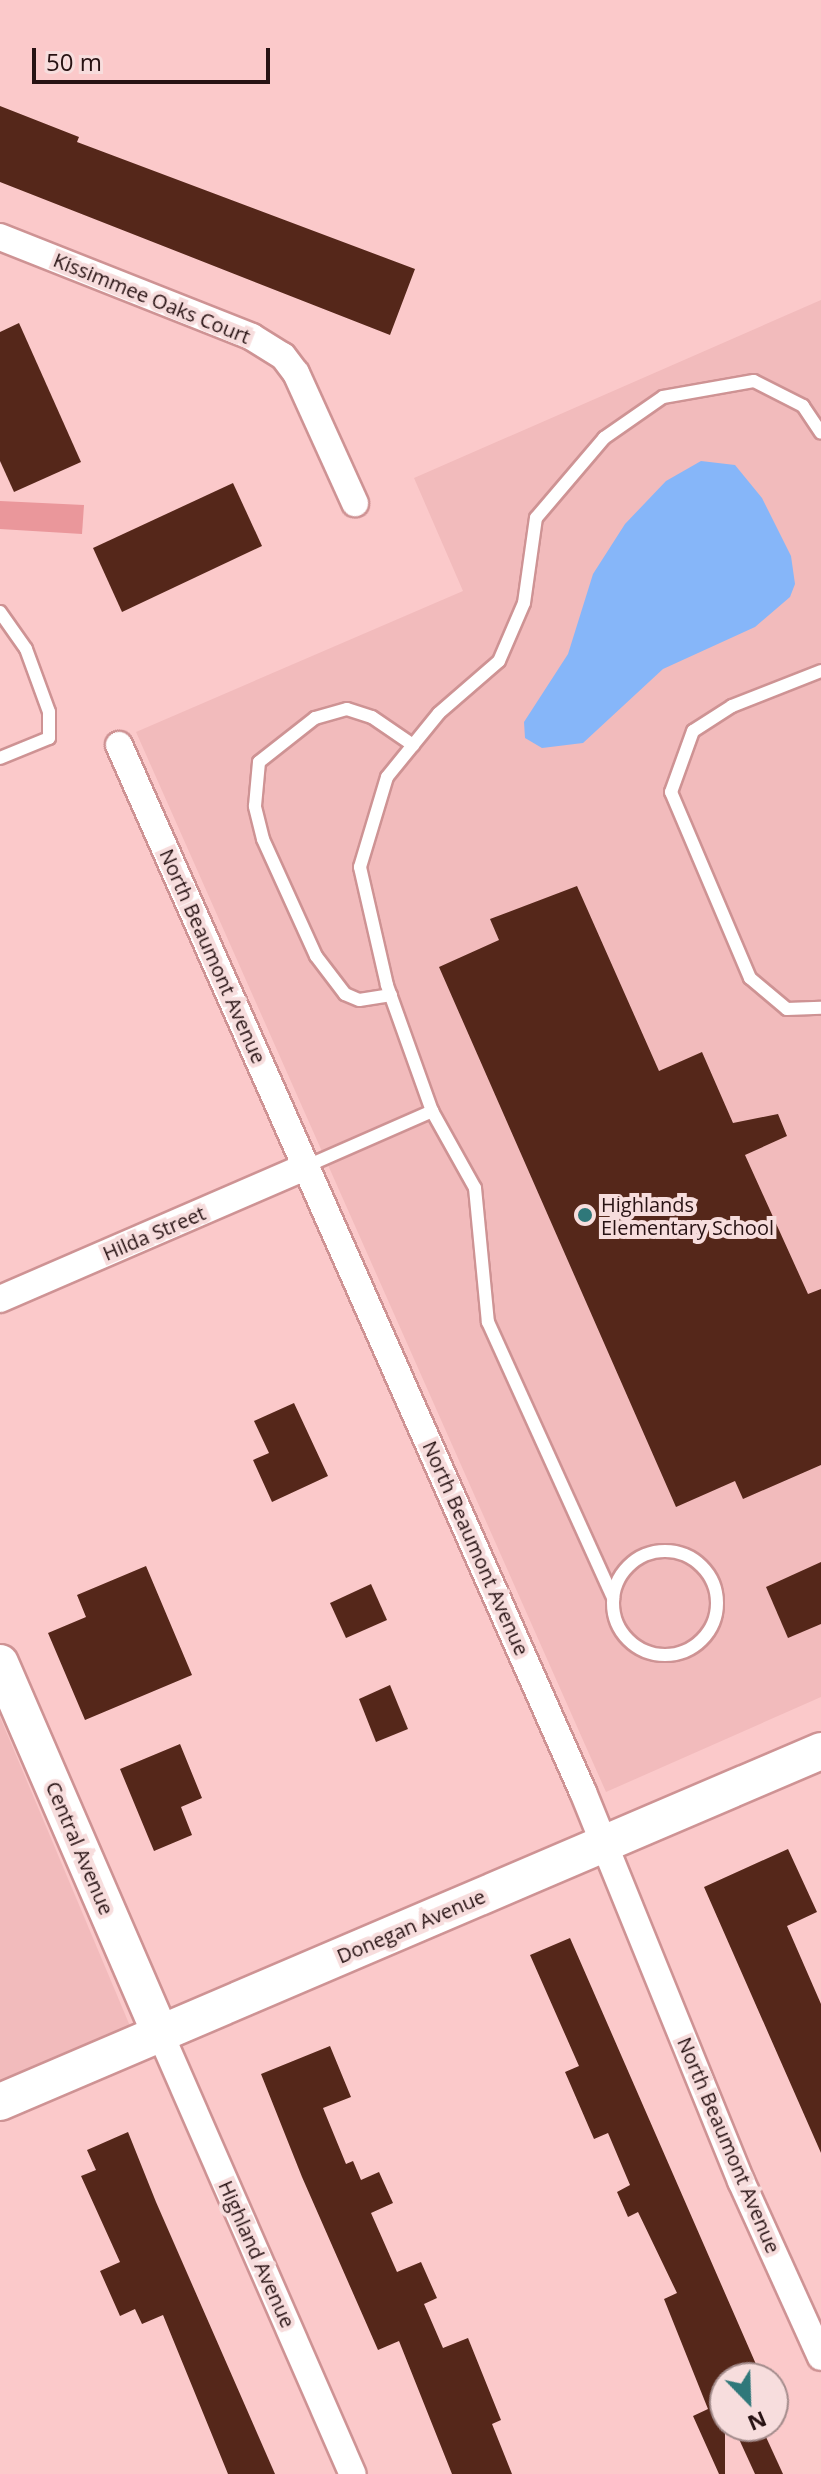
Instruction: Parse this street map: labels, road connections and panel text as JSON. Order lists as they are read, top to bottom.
{
  "streets": {
    "street": [
      "Kissimmee Oaks Court",
      "North Beaumont Avenue",
      "Hilda Street",
      "Central Avenue",
      "Donegan Avenue",
      "Highland Avenue"
    ]
  },
  "crossings": [
    ["North Beaumont Avenue", "Hilda Street"],
    ["North Beaumont Avenue", "Donegan Avenue"],
    ["Central Avenue", "Donegan Avenue"],
    ["Central Avenue", "Highland Avenue"],
    ["Donegan Avenue", "Highland Avenue"]
  ],
  "places": ["Highlands Elementary School"],
  "scale_bar": "50 m",
  "north": "bottom right"
}
